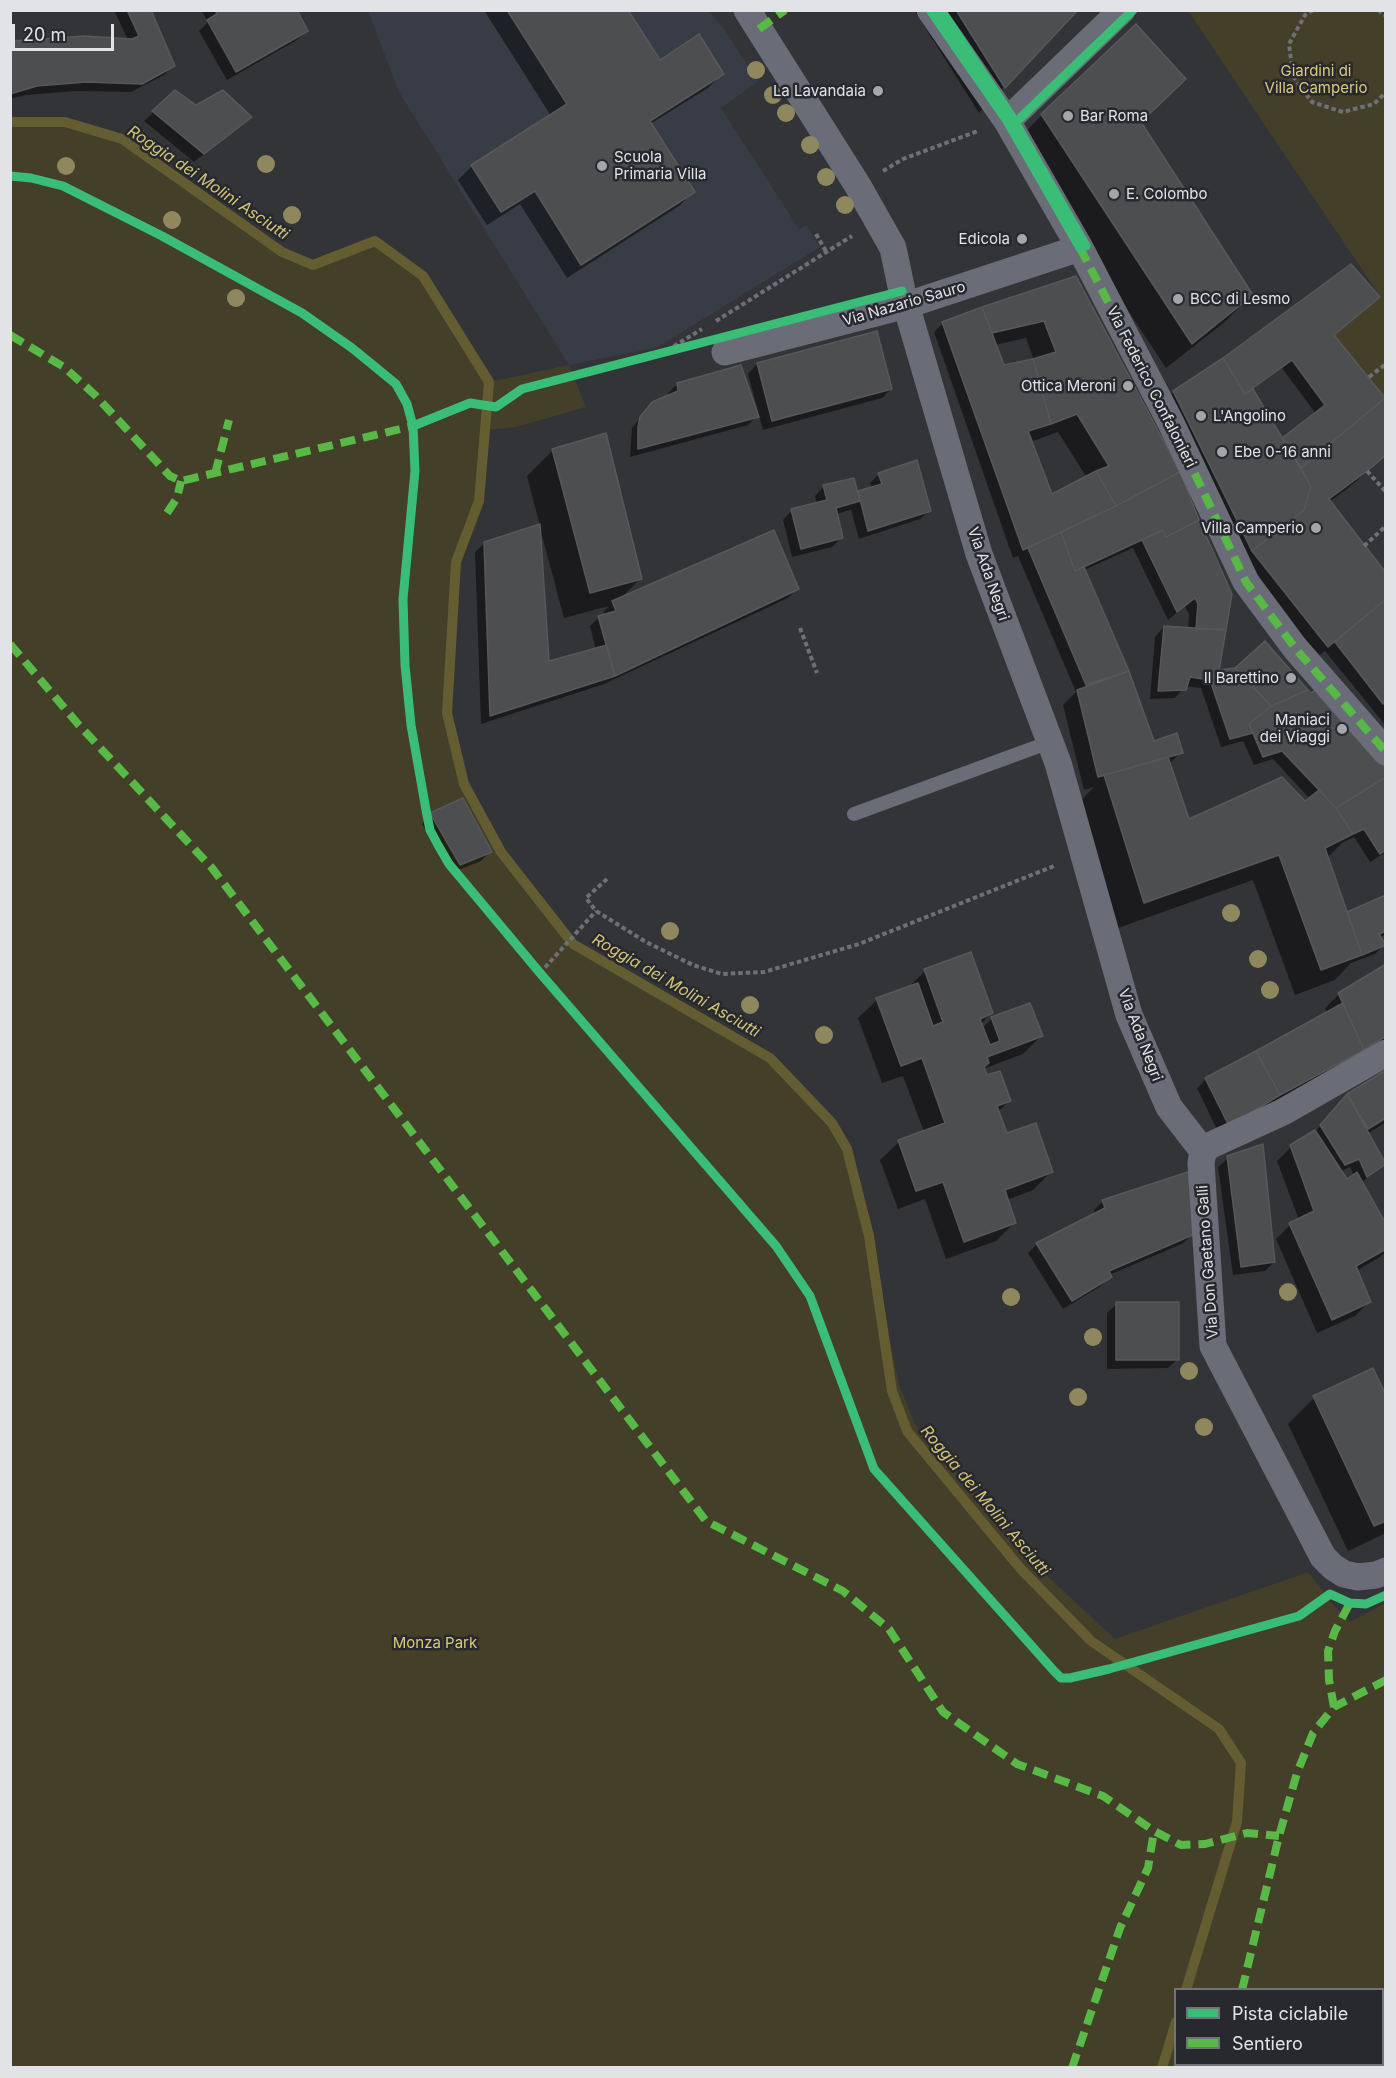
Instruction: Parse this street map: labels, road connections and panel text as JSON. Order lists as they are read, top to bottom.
{
  "streets": {
    "street": [
      "Via Nazario Sauro",
      "Via Federico Confalonieri",
      "Via Ada Negri",
      "Via Don Gaetano Galli"
    ]
  },
  "crossings": [
    ["Via Nazario Sauro", "Via Federico Confalonieri"],
    ["Via Nazario Sauro", "Via Ada Negri"],
    ["Via Ada Negri", "Via Don Gaetano Galli"]
  ],
  "water": ["Roggia dei Molini Asciutti"],
  "parks": ["Giardini di Villa Camperio", "Monza Park"],
  "places": [
    "La Lavandaia",
    "Bar Roma",
    "Scuola Primaria Villa",
    "E. Colombo",
    "Edicola",
    "BCC di Lesmo",
    "Ottica Meroni",
    "L'Angolino",
    "Ebe 0-16 anni",
    "Villa Camperio",
    "Il Barettino",
    "Maniaci dei Viaggi"
  ],
  "legend": ["Pista ciclabile", "Sentiero"],
  "scale_bar": "20 m"
}
